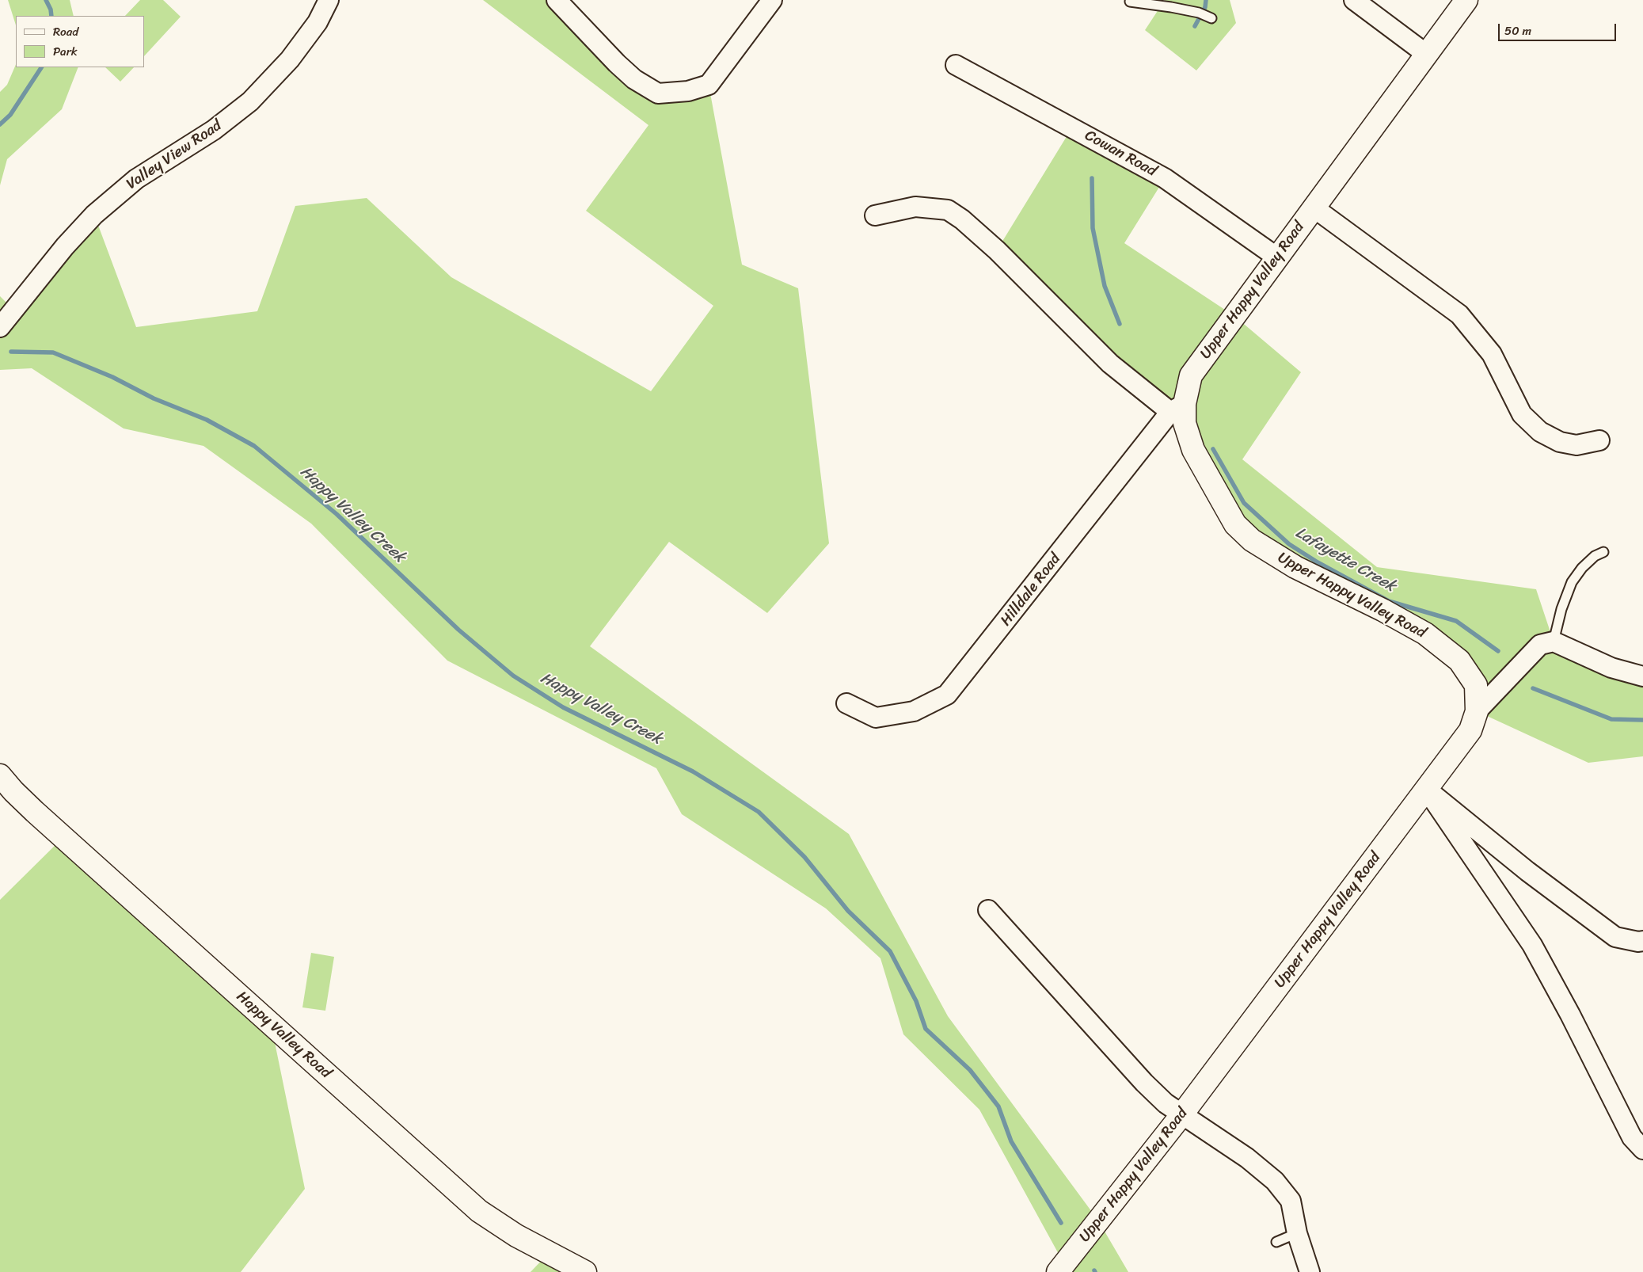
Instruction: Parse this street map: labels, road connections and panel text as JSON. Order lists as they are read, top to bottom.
{
  "streets": {
    "street": [
      "Cowan Road",
      "Valley View Road",
      "Upper Happy Valley Road",
      "Hilldale Road",
      "Happy Valley Road"
    ]
  },
  "crossings": [
    ["Cowan Road", "Upper Happy Valley Road"],
    ["Upper Happy Valley Road", "Hilldale Road"]
  ],
  "water": ["Happy Valley Creek", "Lafayette Creek"],
  "legend": ["Road", "Park"],
  "scale_bar": "50 m"
}
